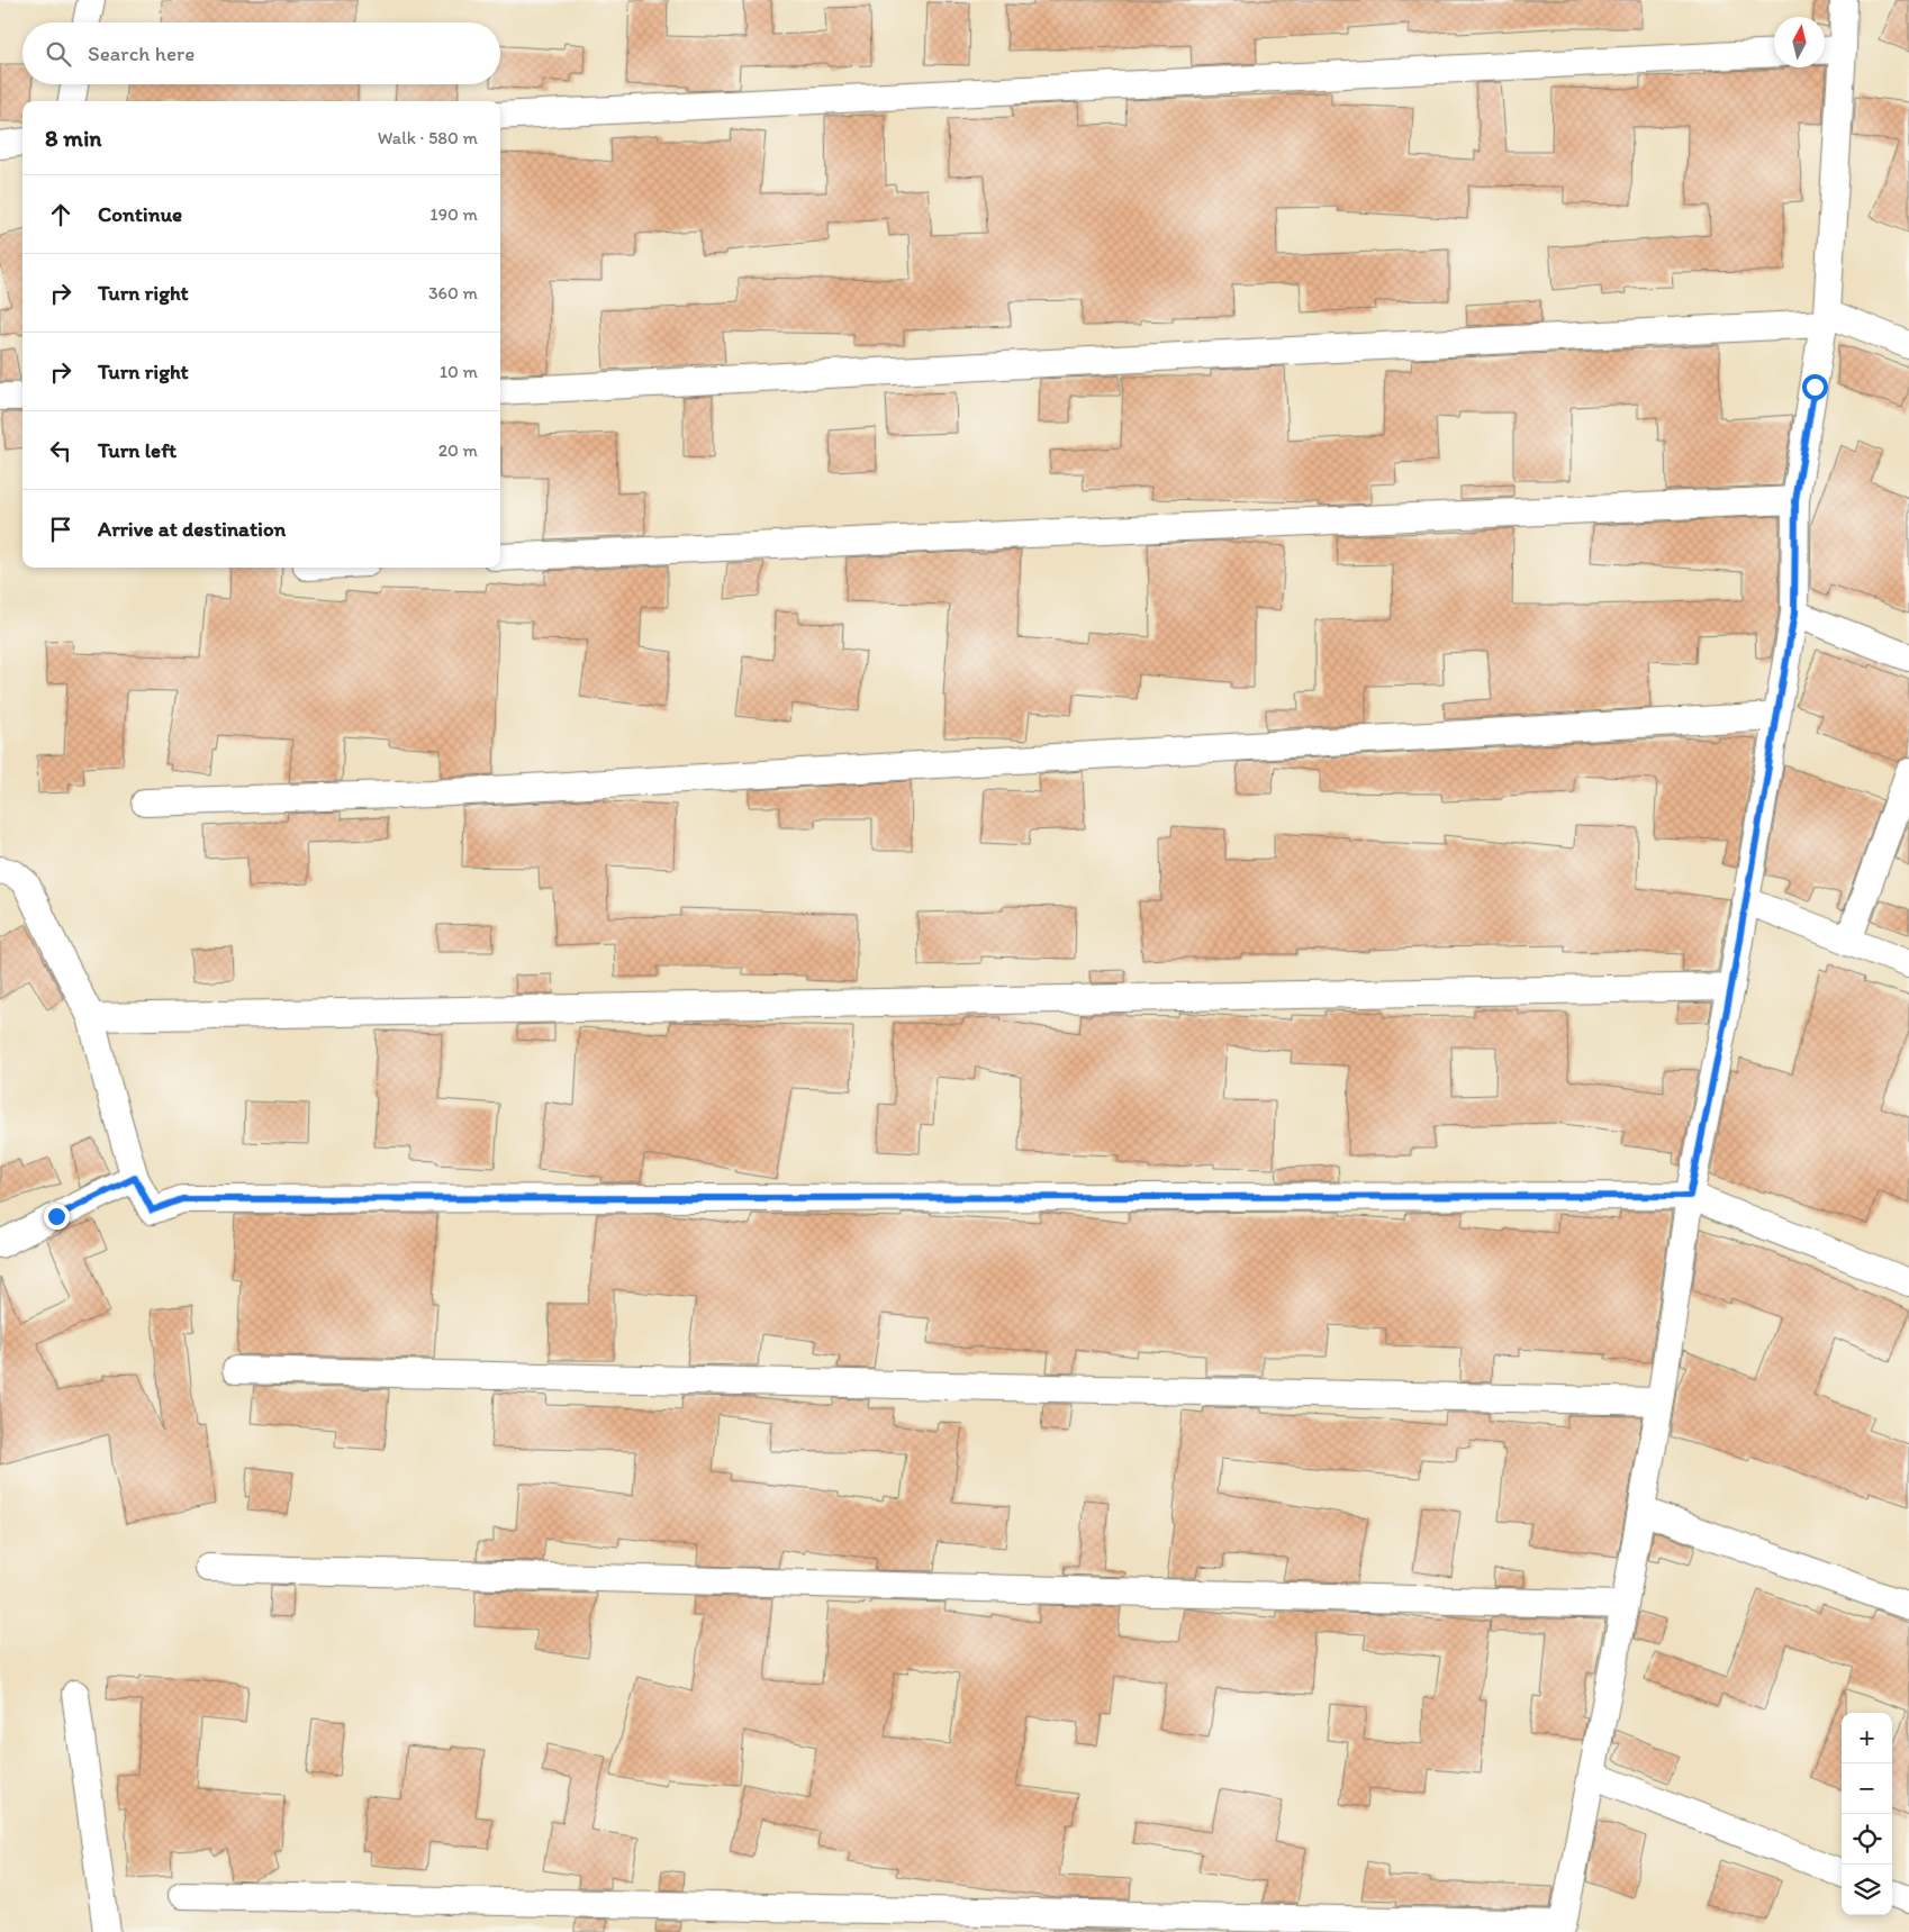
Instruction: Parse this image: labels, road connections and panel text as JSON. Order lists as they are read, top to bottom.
{
  "north": "top",
  "page": {
    "search": "Search here",
    "heading": ["8 min", "Walk · 580 m"],
    "list": [
      ["Continue", "190 m"],
      ["Turn right", "360 m"],
      ["Turn right", "10 m"],
      ["Turn left", "20 m"],
      "Arrive at destination"
    ],
    "map_buttons": ["+", "−"]
  }
}
